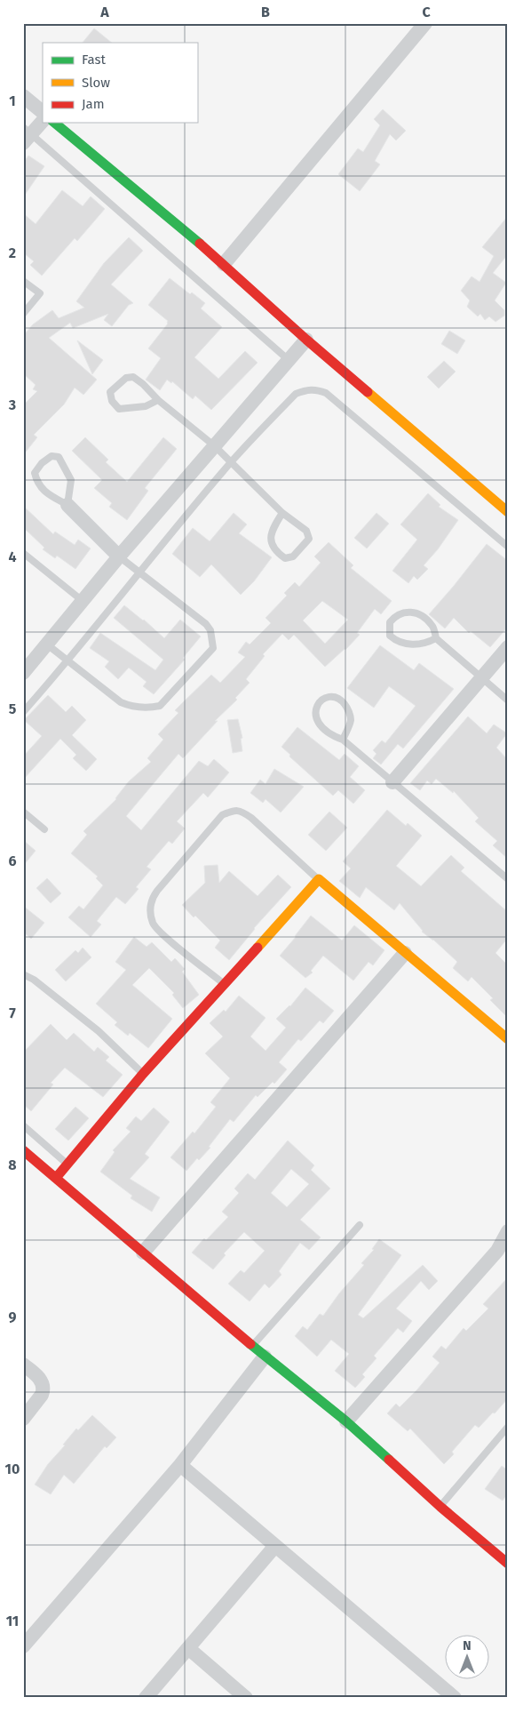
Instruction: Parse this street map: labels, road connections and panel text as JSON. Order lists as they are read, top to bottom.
{
  "legend": ["Fast", "Slow", "Jam"],
  "north": "top",
  "grid": {
    "columns": ["A", "B", "C"],
    "rows": [
      "1",
      "2",
      "3",
      "4",
      "5",
      "6",
      "7",
      "8",
      "9",
      "10",
      "11"
    ]
  }
}
